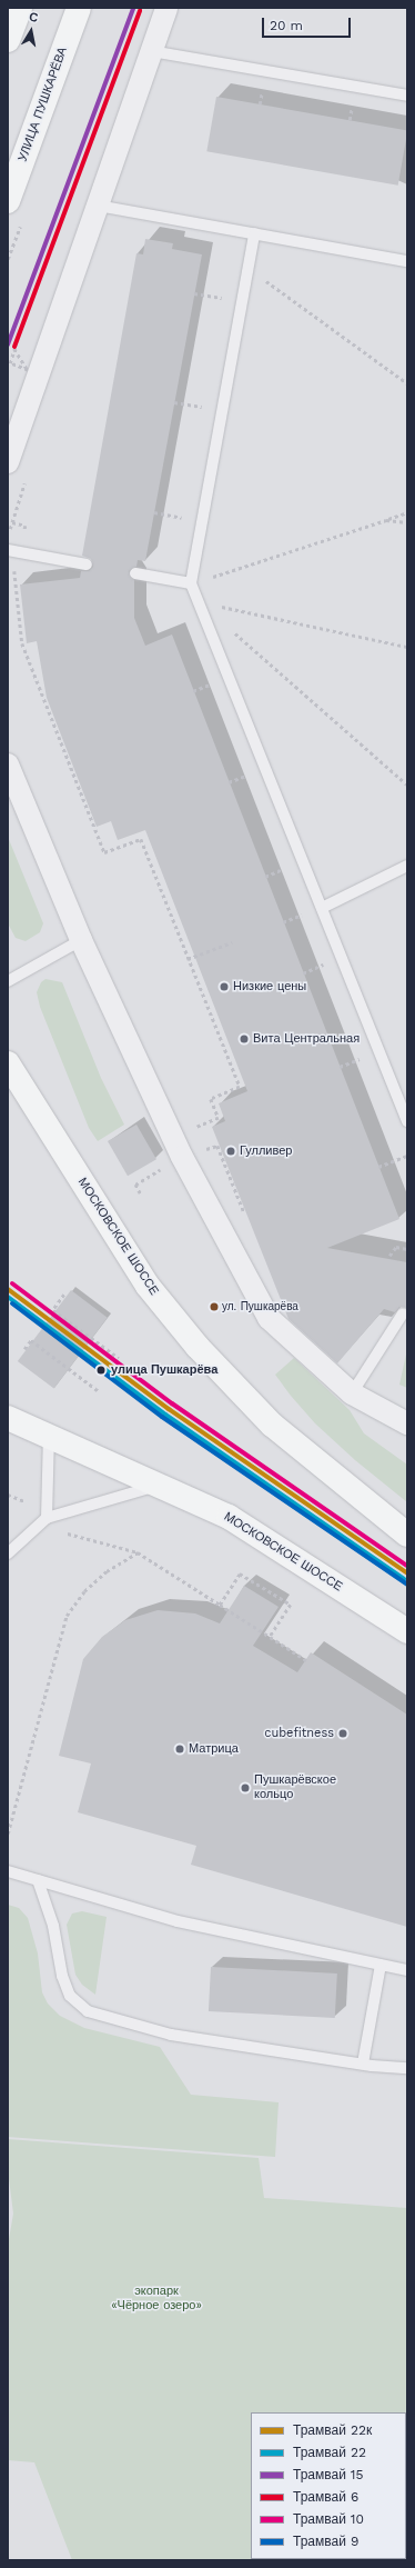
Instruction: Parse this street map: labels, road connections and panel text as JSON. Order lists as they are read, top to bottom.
{
  "streets": {
    "main road": ["УЛИЦА ПУШКАРЁВА", "МОСКОВСКОЕ ШОССЕ"]
  },
  "parks": ["экопарк «Чёрное озеро»"],
  "places": [
    "Низкие цены",
    "Вита Центральная",
    "Гулливер",
    "ул. Пушкарёва",
    "улица Пушкарёва",
    "cubefitness",
    "Матрица",
    "Пушкарёвское кольцо"
  ],
  "lines": [
    "tram line 15",
    "tram line 6",
    "tram line 10",
    "tram line 22к",
    "tram line 22",
    "tram line 9"
  ],
  "legend": [
    "Трамвай 22к",
    "Трамвай 22",
    "Трамвай 15",
    "Трамвай 6",
    "Трамвай 10",
    "Трамвай 9"
  ],
  "scale_bar": "20 m",
  "north": "top"
}
